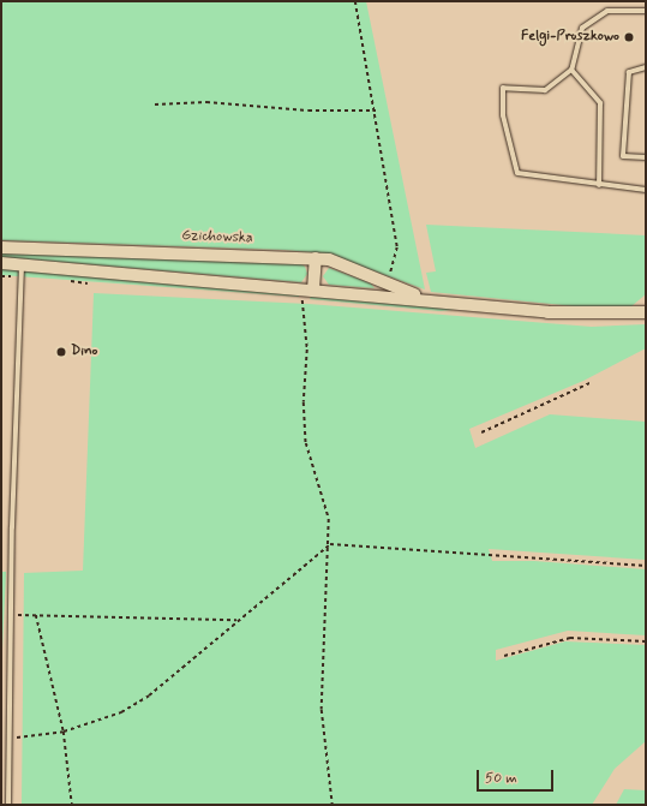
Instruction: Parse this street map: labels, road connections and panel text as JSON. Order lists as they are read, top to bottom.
{
  "streets": {
    "street": ["Gzichowska"]
  },
  "places": ["Felgi-Proszkowo", "Dino"],
  "scale_bar": "50 m"
}
